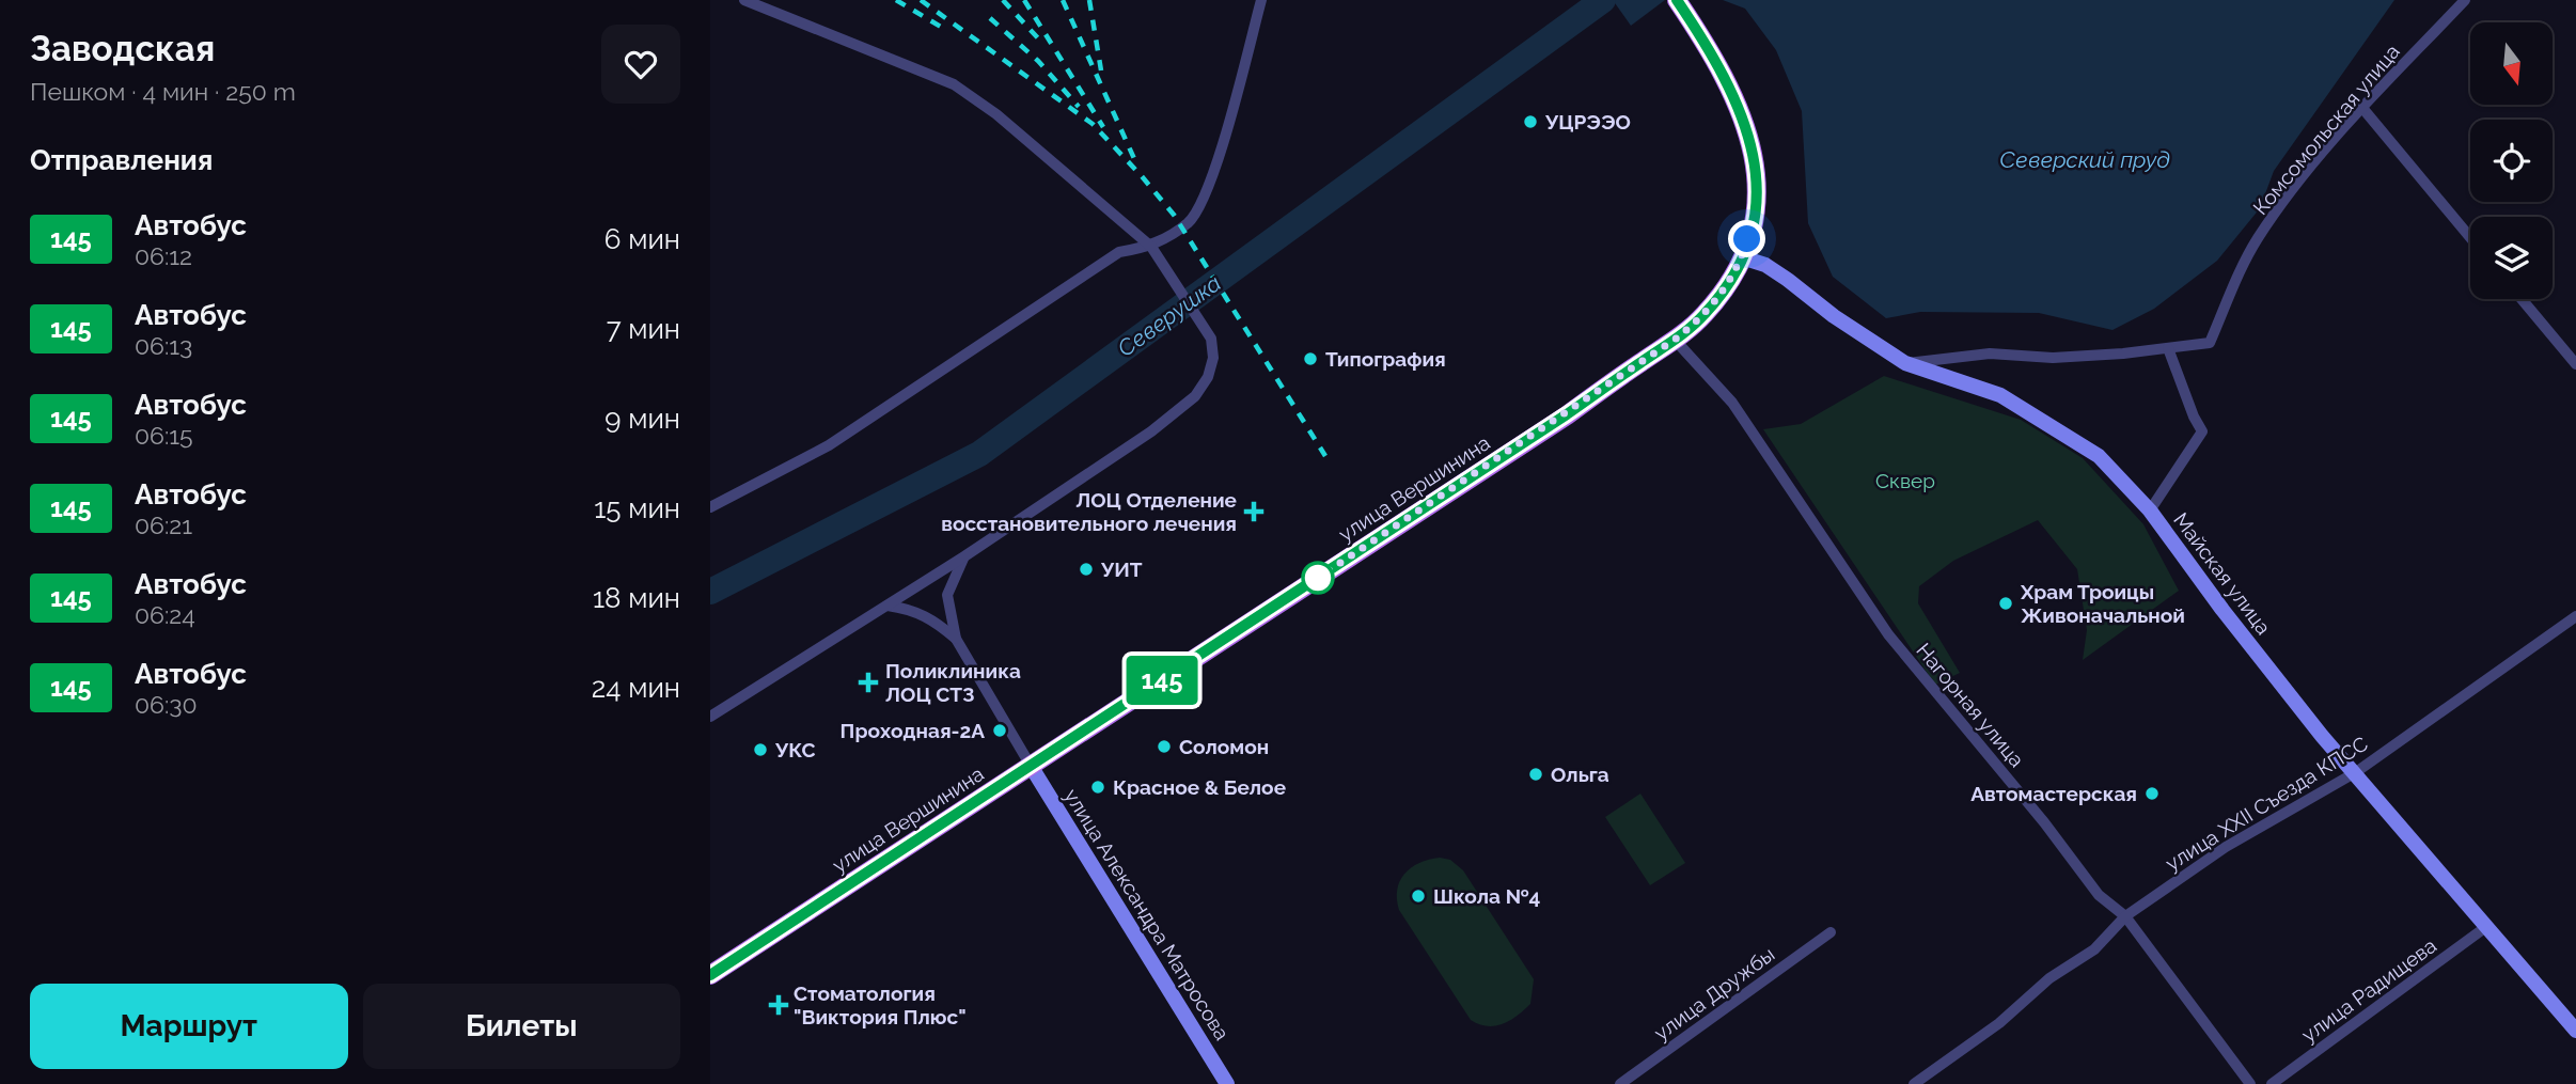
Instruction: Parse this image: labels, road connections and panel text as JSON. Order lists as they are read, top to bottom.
{
  "streets": {
    "main road": ["улица Вершинина"],
    "street": [
      "Комсомольская улица",
      "Майская улица",
      "Нагорная улица",
      "улица XXII Съезда КПСС",
      "улица Александра Матросова",
      "улица Радищева",
      "улица Дружбы"
    ]
  },
  "crossings": [
    ["Комсомольская улица", "Майская улица"],
    ["улица Вершинина", "Майская улица"],
    ["улица Вершинина", "Нагорная улица"],
    ["улица Вершинина", "улица Александра Матросова"],
    ["Майская улица", "улица XXII Съезда КПСС"],
    ["Майская улица", "улица Радищева"],
    ["Нагорная улица", "улица XXII Съезда КПСС"]
  ],
  "water": ["Северский пруд", "Северушка"],
  "parks": ["Сквер"],
  "places": {
    "other": [
      "УЦРЭЭО",
      "Типография",
      "УИТ",
      "Храм Троицы Живоначальной",
      "Проходная-2А",
      "Соломон",
      "УКС",
      "Ольга",
      "Красное & Белое",
      "Автомастерская",
      "Школа №4"
    ],
    "health": ["ЛОЦ Отделение восстановительного лечения", "Поликлиника ЛОЦ СТЗ", "Стоматология \"Виктория Плюс\""]
  },
  "lines": ["bus line 145"],
  "north": "bottom",
  "page": {
    "heading": [
      ["Заводская", "Пешком · 4 мин · 250 m"],
      "Отправления"
    ],
    "on_map": "145",
    "list": [
      {
        "mark": "145",
        "name": "Автобус",
        "note": "06:12",
        "value": "6 мин"
      },
      {
        "mark": "145",
        "name": "Автобус",
        "note": "06:13",
        "value": "7 мин"
      },
      {
        "mark": "145",
        "name": "Автобус",
        "note": "06:15",
        "value": "9 мин"
      },
      {
        "mark": "145",
        "name": "Автобус",
        "note": "06:21",
        "value": "15 мин"
      },
      {
        "mark": "145",
        "name": "Автобус",
        "note": "06:24",
        "value": "18 мин"
      },
      {
        "mark": "145",
        "name": "Автобус",
        "note": "06:30",
        "value": "24 мин"
      }
    ],
    "buttons": ["Маршрут", "Билеты"]
  }
}
